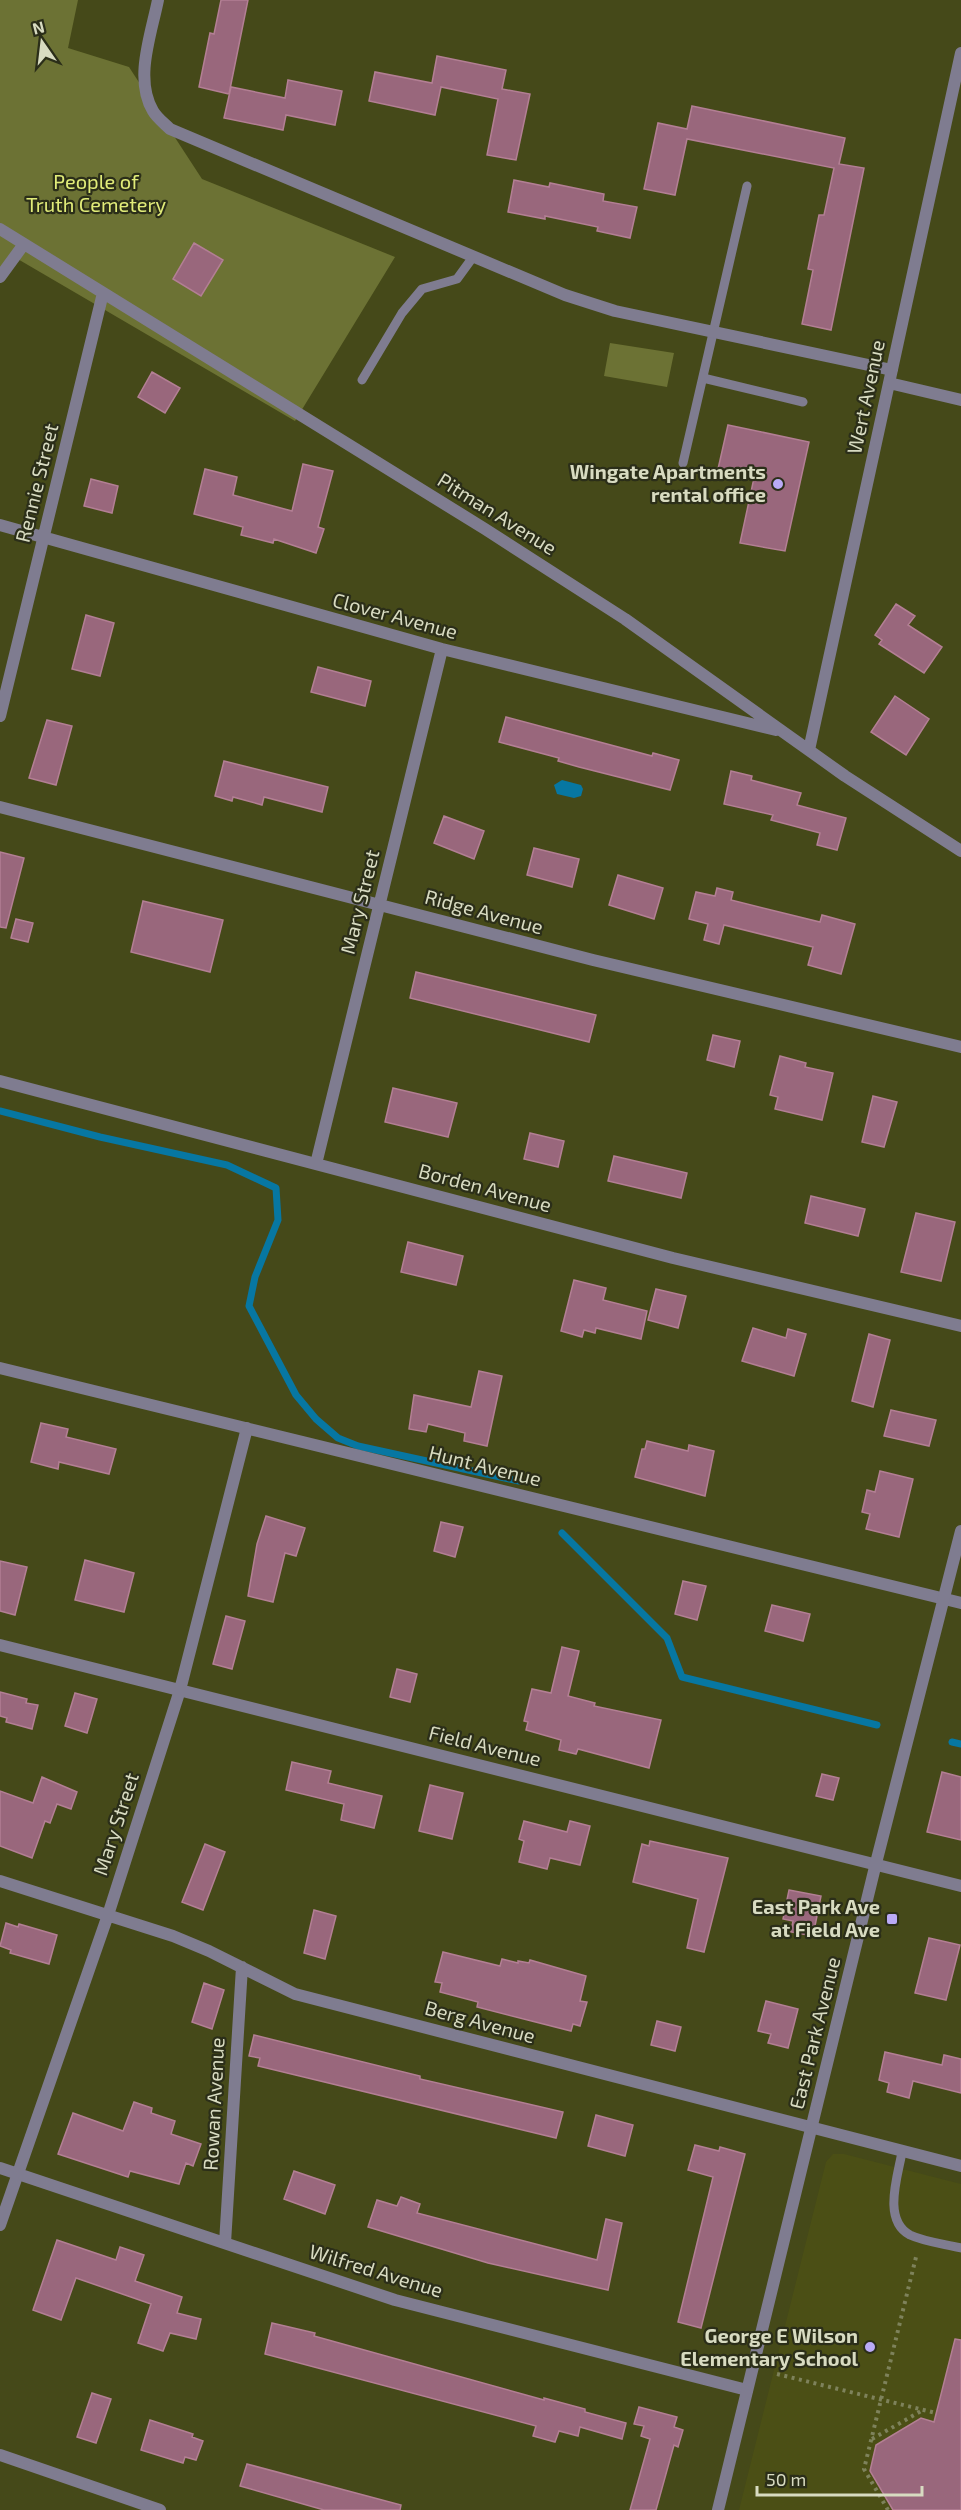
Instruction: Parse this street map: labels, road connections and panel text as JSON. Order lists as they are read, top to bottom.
{
  "streets": {
    "street": [
      "Wert Avenue",
      "Rennie Street",
      "Pitman Avenue",
      "Clover Avenue",
      "Mary Street",
      "Ridge Avenue",
      "Borden Avenue",
      "Hunt Avenue",
      "Field Avenue",
      "Berg Avenue",
      "East Park Avenue",
      "Rowan Avenue",
      "Wilfred Avenue"
    ]
  },
  "crossings": [
    ["Wert Avenue", "Pitman Avenue"],
    ["Rennie Street", "Pitman Avenue"],
    ["Rennie Street", "Clover Avenue"],
    ["Pitman Avenue", "Clover Avenue"],
    ["Clover Avenue", "Mary Street"],
    ["Mary Street", "Ridge Avenue"],
    ["Mary Street", "Borden Avenue"],
    ["Mary Street", "Hunt Avenue"],
    ["Mary Street", "Field Avenue"],
    ["Mary Street", "Berg Avenue"],
    ["Mary Street", "Wilfred Avenue"],
    ["Hunt Avenue", "East Park Avenue"],
    ["Field Avenue", "East Park Avenue"],
    ["Berg Avenue", "East Park Avenue"],
    ["Berg Avenue", "Rowan Avenue"],
    ["East Park Avenue", "Wilfred Avenue"],
    ["Rowan Avenue", "Wilfred Avenue"]
  ],
  "parks": ["People of Truth Cemetery"],
  "places": {
    "other": ["Wingate Apartments rental office", "George E Wilson Elementary School"],
    "transit": ["East Park Ave at Field Ave"]
  },
  "scale_bar": "50 m",
  "north": "top"
}
